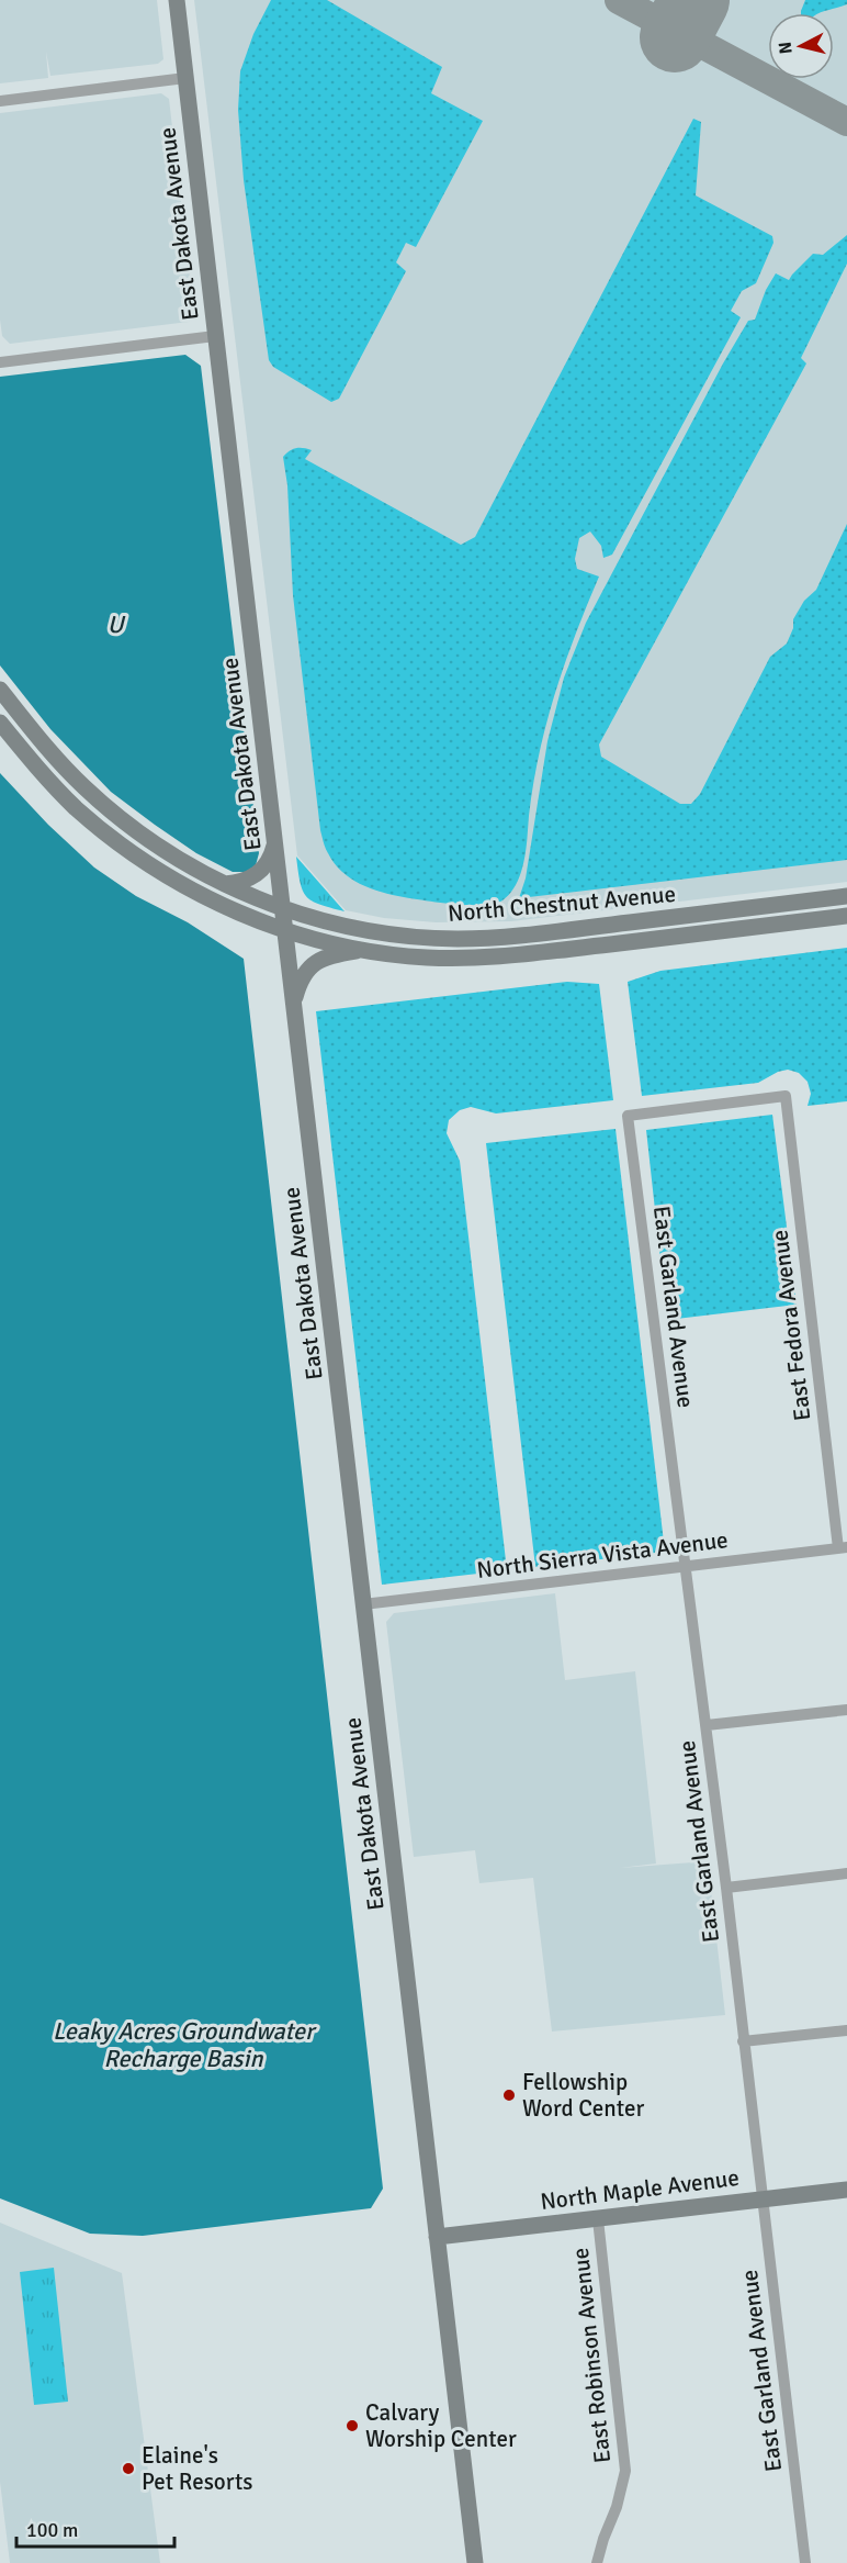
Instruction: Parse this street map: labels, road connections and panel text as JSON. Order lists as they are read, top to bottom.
{
  "streets": {
    "street": [
      "East Dakota Avenue",
      "North Chestnut Avenue",
      "East Garland Avenue",
      "East Fedora Avenue",
      "North Sierra Vista Avenue",
      "North Maple Avenue",
      "East Robinson Avenue"
    ]
  },
  "crossings": [
    ["East Dakota Avenue", "North Chestnut Avenue"],
    ["East Dakota Avenue", "North Sierra Vista Avenue"],
    ["East Dakota Avenue", "North Maple Avenue"],
    ["East Garland Avenue", "East Fedora Avenue"],
    ["East Garland Avenue", "North Sierra Vista Avenue"],
    ["East Garland Avenue", "North Maple Avenue"],
    ["East Fedora Avenue", "North Sierra Vista Avenue"],
    ["North Maple Avenue", "East Robinson Avenue"]
  ],
  "water": ["U", "Leaky Acres Groundwater Recharge Basin"],
  "places": ["Fellowship Word Center", "Calvary Worship Center", "Elaine's Pet Resorts"],
  "scale_bar": "100 m",
  "north": "left"
}
